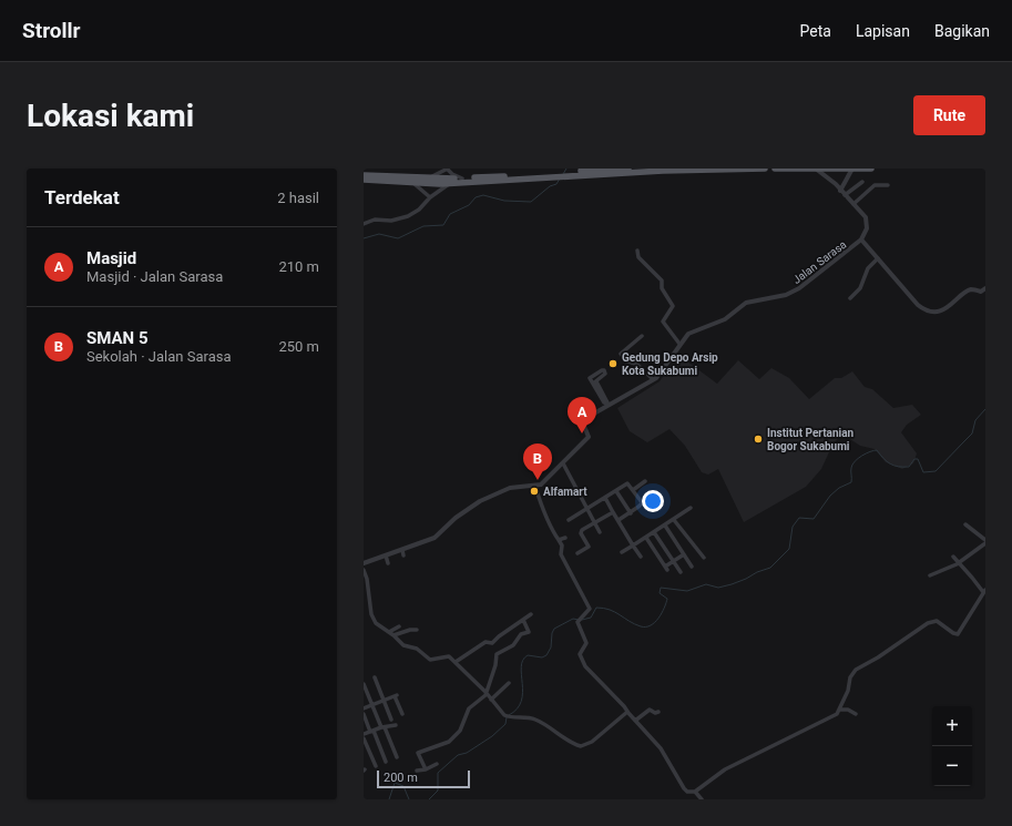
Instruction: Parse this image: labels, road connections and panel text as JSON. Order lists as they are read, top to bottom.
{
  "streets": {
    "street": ["Jalan Sarasa"]
  },
  "places": ["Gedung Depo Arsip Kota Sukabumi", "Institut Pertanian Bogor Sukabumi", "Alfamart"],
  "scale_bar": "200 m",
  "page": {
    "header": "Strollr",
    "nav": ["Peta", "Lapisan", "Bagikan"],
    "buttons": "Rute",
    "title": "Lokasi kami",
    "heading": ["Terdekat", "2 hasil"],
    "list": [
      {
        "mark": "A",
        "name": "Masjid",
        "note": "Masjid · Jalan Sarasa",
        "value": "210 m"
      },
      {
        "mark": "B",
        "name": "SMAN 5",
        "note": "Sekolah · Jalan Sarasa",
        "value": "250 m"
      }
    ],
    "pins": ["A", "B"],
    "map_buttons": ["+", "−"],
    "scale": "200 m"
  }
}
